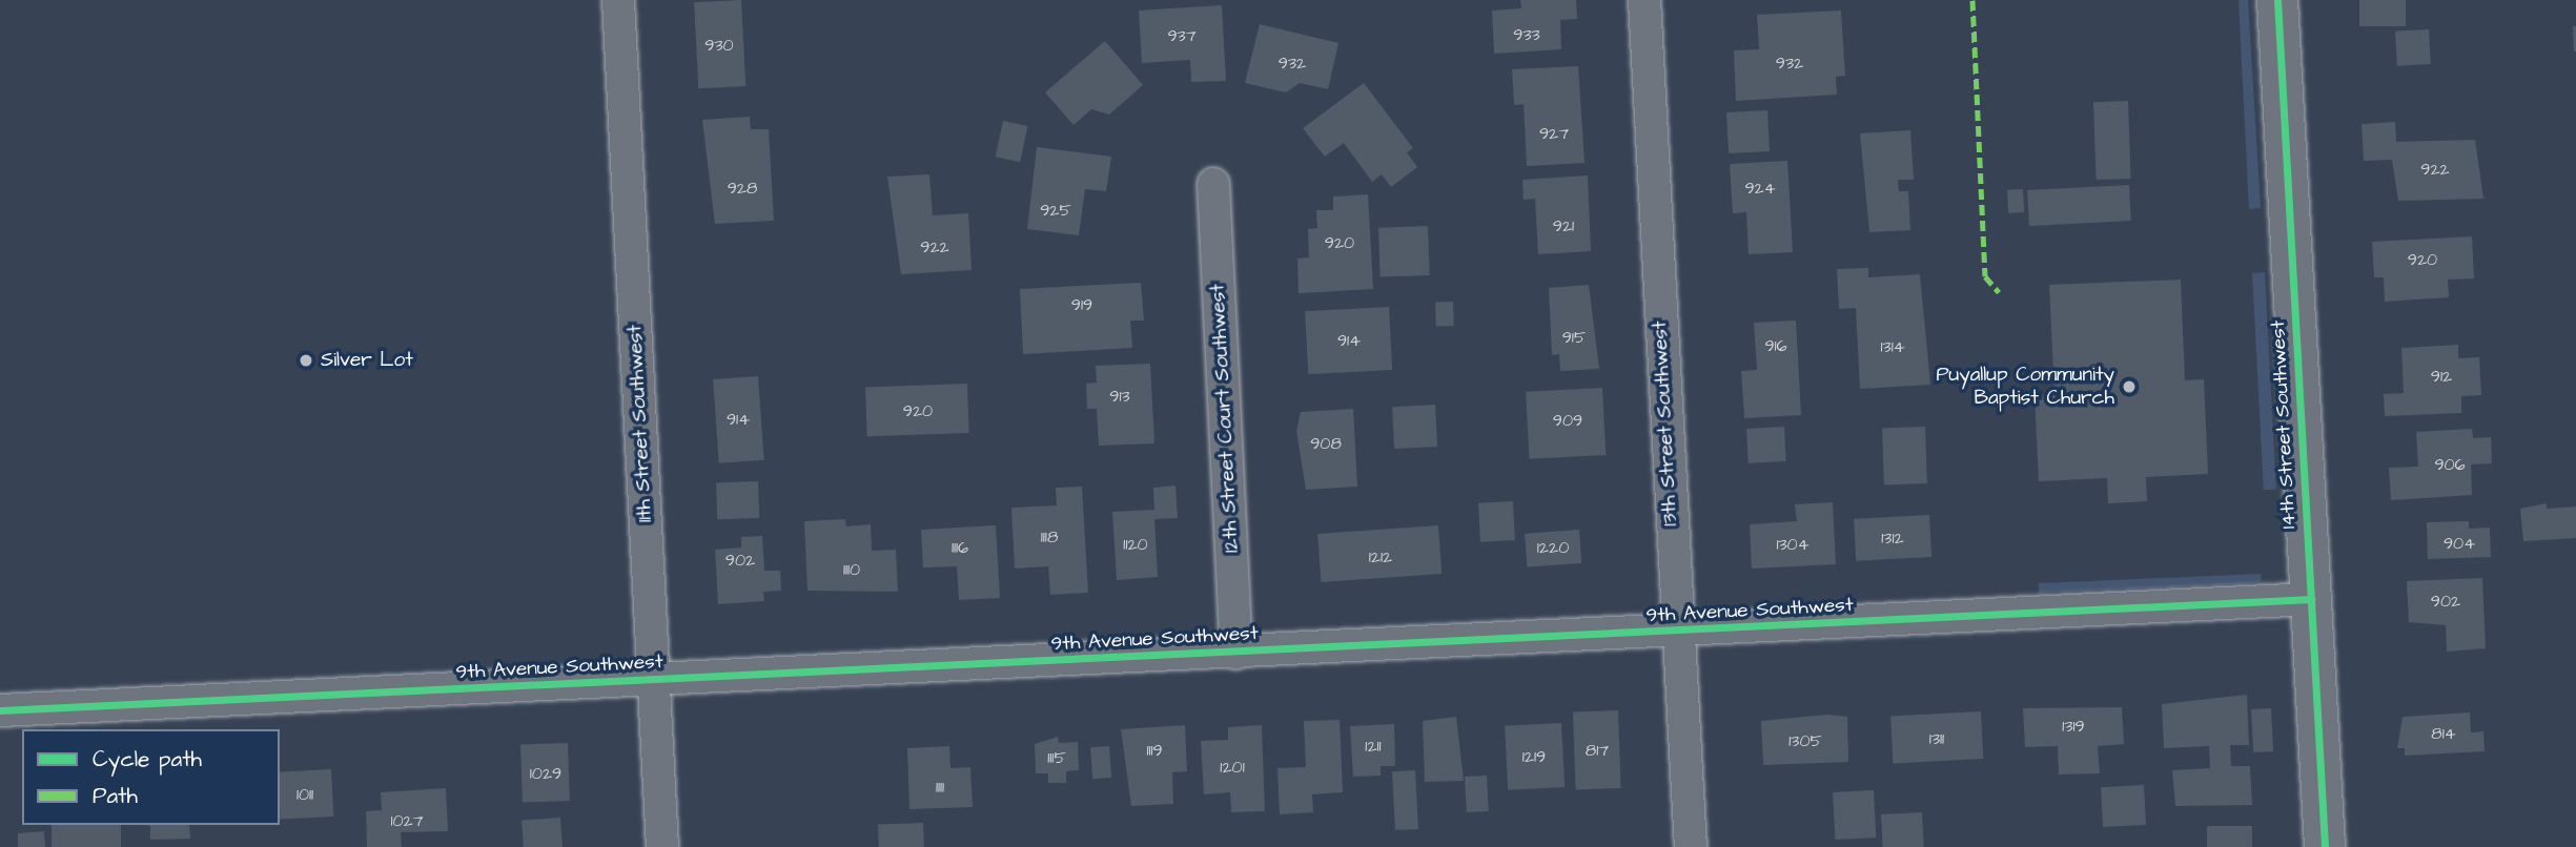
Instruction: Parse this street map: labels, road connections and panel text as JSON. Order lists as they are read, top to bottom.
{
  "streets": {
    "street": [
      "12th Street Court Southwest",
      "11th Street Southwest",
      "13th Street Southwest",
      "14th Street Southwest",
      "9th Avenue Southwest"
    ]
  },
  "crossings": [
    ["12th Street Court Southwest", "9th Avenue Southwest"],
    ["11th Street Southwest", "9th Avenue Southwest"],
    ["13th Street Southwest", "9th Avenue Southwest"],
    ["14th Street Southwest", "9th Avenue Southwest"]
  ],
  "places": ["Silver Lot", "Puyallup Community Baptist Church"],
  "house_numbers": [
    "933",
    "937",
    "930",
    "932",
    "932",
    "927",
    "922",
    "928",
    "924",
    "925",
    "921",
    "920",
    "922",
    "920",
    "919",
    "915",
    "914",
    "916",
    "1314",
    "912",
    "913",
    "920",
    "914",
    "909",
    "908",
    "906",
    "1118",
    "1312",
    "904",
    "1120",
    "1304",
    "1116",
    "1220",
    "1212",
    "902",
    "1110",
    "902",
    "1319",
    "814",
    "1311",
    "1305",
    "1211",
    "1119",
    "817",
    "1219",
    "1115",
    "1201",
    "1029",
    "1111",
    "1011",
    "1027"
  ],
  "legend": ["Cycle path", "Path"]
}
